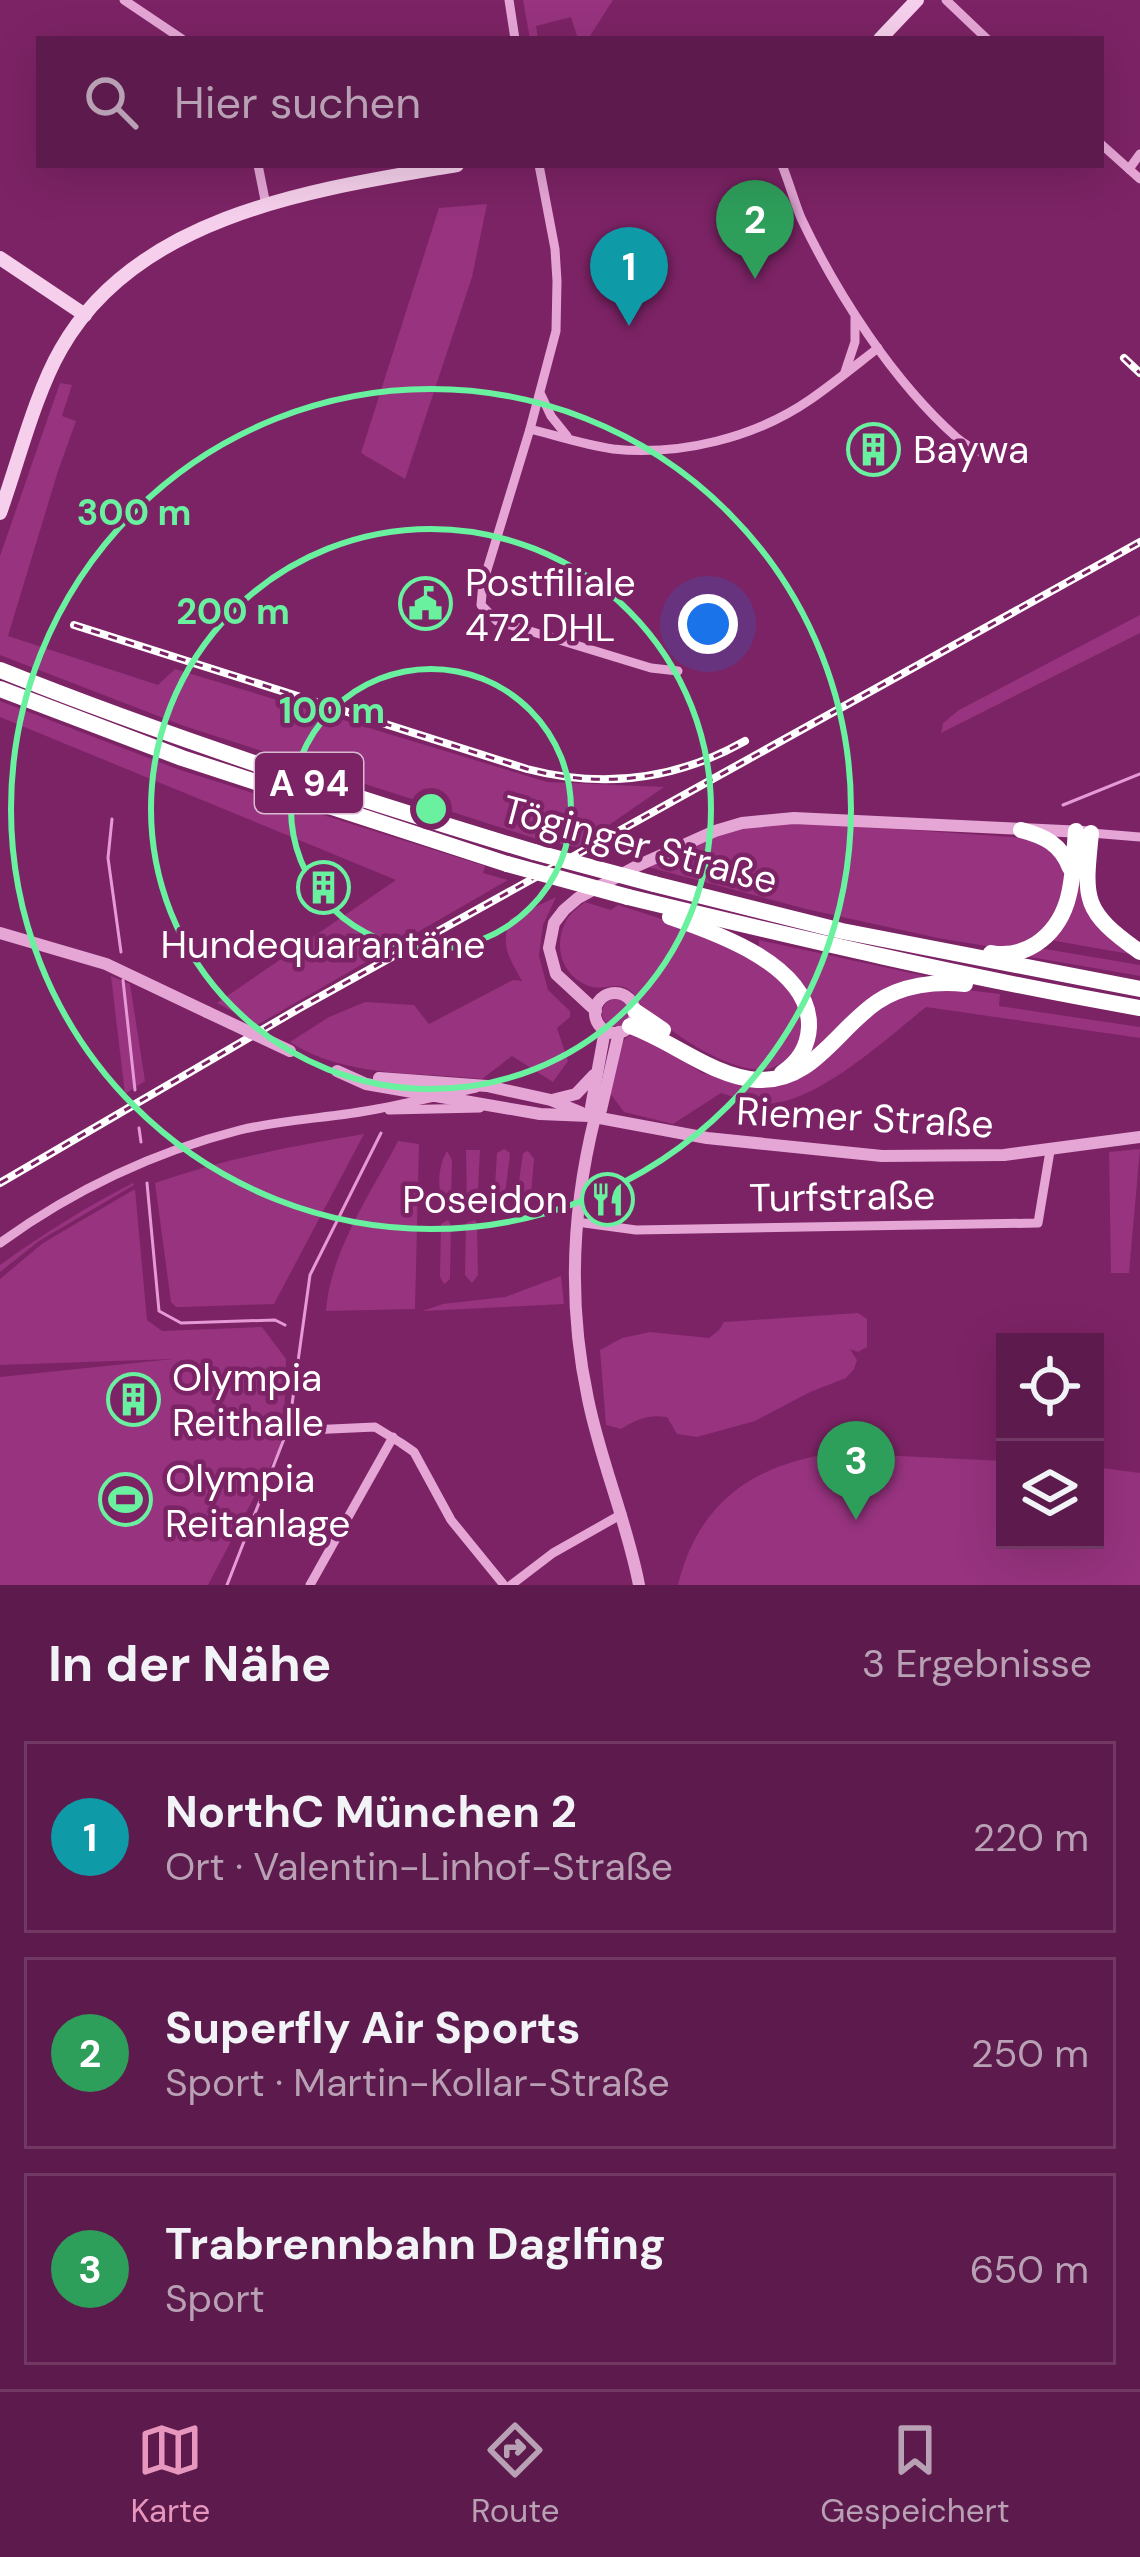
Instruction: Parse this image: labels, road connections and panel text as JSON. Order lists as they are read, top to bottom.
{
  "streets": {
    "highway": ["A 94", "Töginger Straße"],
    "street": ["Riemer Straße", "Turfstraße"]
  },
  "crossings": [
    ["Riemer Straße", "Turfstraße"]
  ],
  "places": {
    "building": ["Baywa", "Hundequarantäne", "Olympia Reithalle"],
    "public building": ["Postfiliale 472 DHL"],
    "restaurant": ["Poseidon"],
    "sports": ["Olympia Reitanlage"]
  },
  "page": {
    "search": "Hier suchen",
    "pins": ["2", "1", "3"],
    "heading": ["In der Nähe", "3 Ergebnisse"],
    "list": [
      {
        "mark": "1",
        "name": "NorthC München 2",
        "note": "Ort · Valentin-Linhof-Straße",
        "value": "220 m"
      },
      {
        "mark": "2",
        "name": "Superfly Air Sports",
        "note": "Sport · Martin-Kollar-Straße",
        "value": "250 m"
      },
      {
        "mark": "3",
        "name": "Trabrennbahn Daglfing",
        "note": "Sport",
        "value": "650 m"
      }
    ],
    "nav": ["Karte", "Route", "Gespeichert"]
  },
  "rings": ["300 m", "200 m", "100 m"]
}
